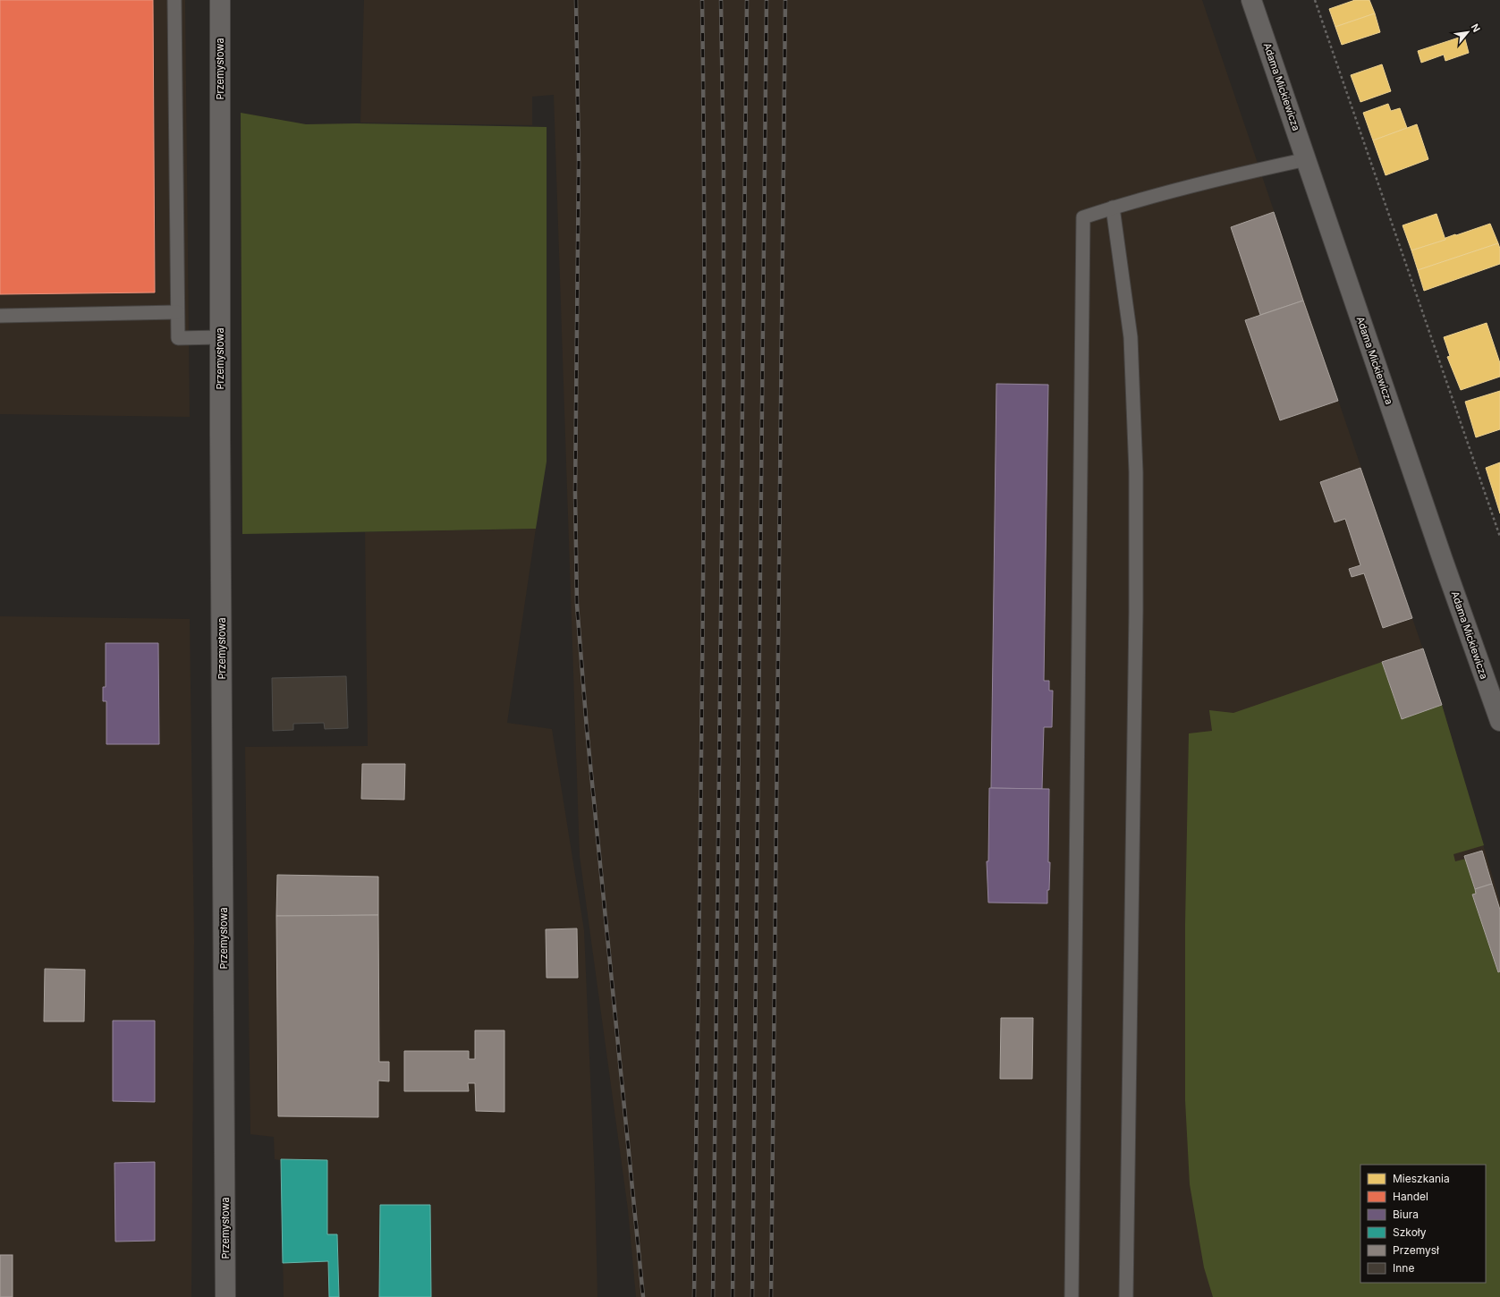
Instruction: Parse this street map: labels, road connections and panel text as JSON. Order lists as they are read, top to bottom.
{
  "streets": {
    "street": ["Przemysłowa", "Adama Mickiewicza"]
  },
  "legend": [
    "Mieszkania",
    "Handel",
    "Biura",
    "Szkoły",
    "Przemysł",
    "Inne"
  ],
  "north": "top right"
}
